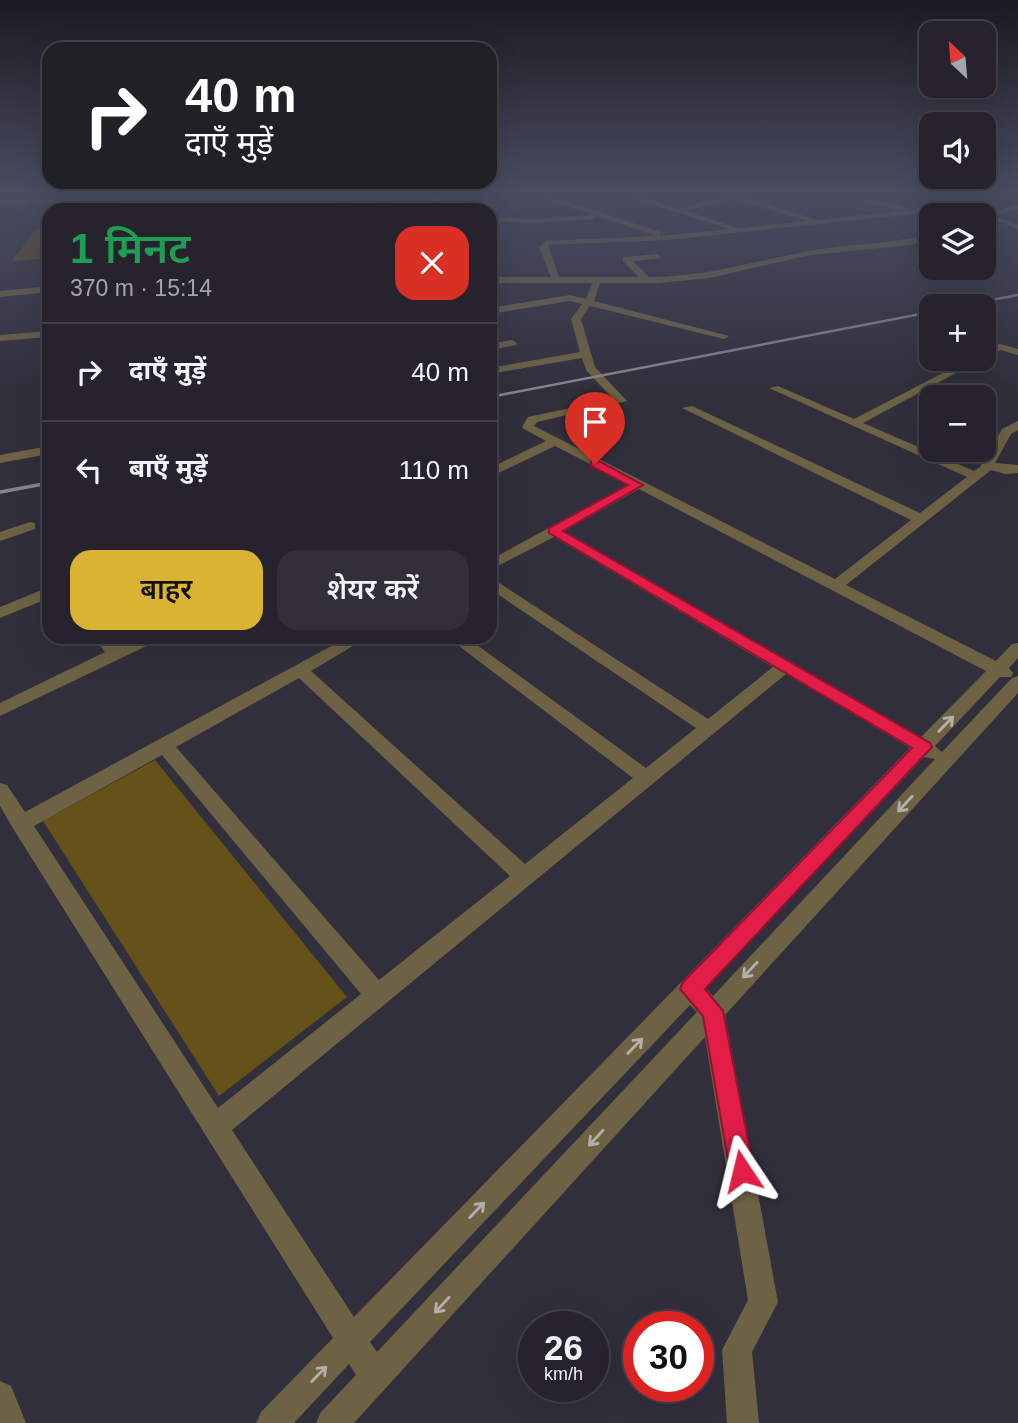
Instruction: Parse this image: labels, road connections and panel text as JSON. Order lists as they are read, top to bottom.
{
  "north": "top left",
  "page": {
    "map_buttons": ["+", "−"],
    "turn": ["40 m", "दाएँ मुड़ें"],
    "heading": ["1 मिनट", "370 m · 15:14"],
    "list": [
      {
        "name": "दाएँ मुड़ें",
        "value": "40 m"
      },
      {
        "name": "बाएँ मुड़ें",
        "value": "110 m"
      }
    ],
    "buttons": ["बाहर", "शेयर करें"],
    "speed": "26 km/h",
    "limit": "30"
  }
}
